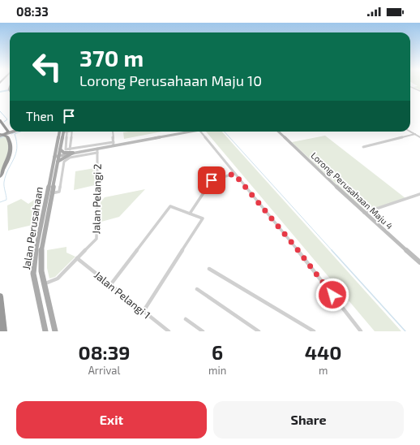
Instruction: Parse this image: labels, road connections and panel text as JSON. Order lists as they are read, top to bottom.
{
  "streets": {
    "main road": ["Jalan Perusahaan"],
    "street": ["Lorong Perusahaan Maju 4", "Jalan Pelangi 2", "Jalan Pelangi 1"]
  },
  "crossings": [
    ["Jalan Pelangi 2", "Jalan Perusahaan"],
    ["Jalan Pelangi 2", "Jalan Pelangi 1"]
  ],
  "page": {
    "status": "08:33",
    "turn": ["370 m", "Lorong Perusahaan Maju 10"],
    "then": "Then",
    "eta": [
      "08:39",
      "Arrival",
      "6",
      "min",
      "440",
      "m"
    ],
    "buttons": ["Exit", "Share"]
  }
}
